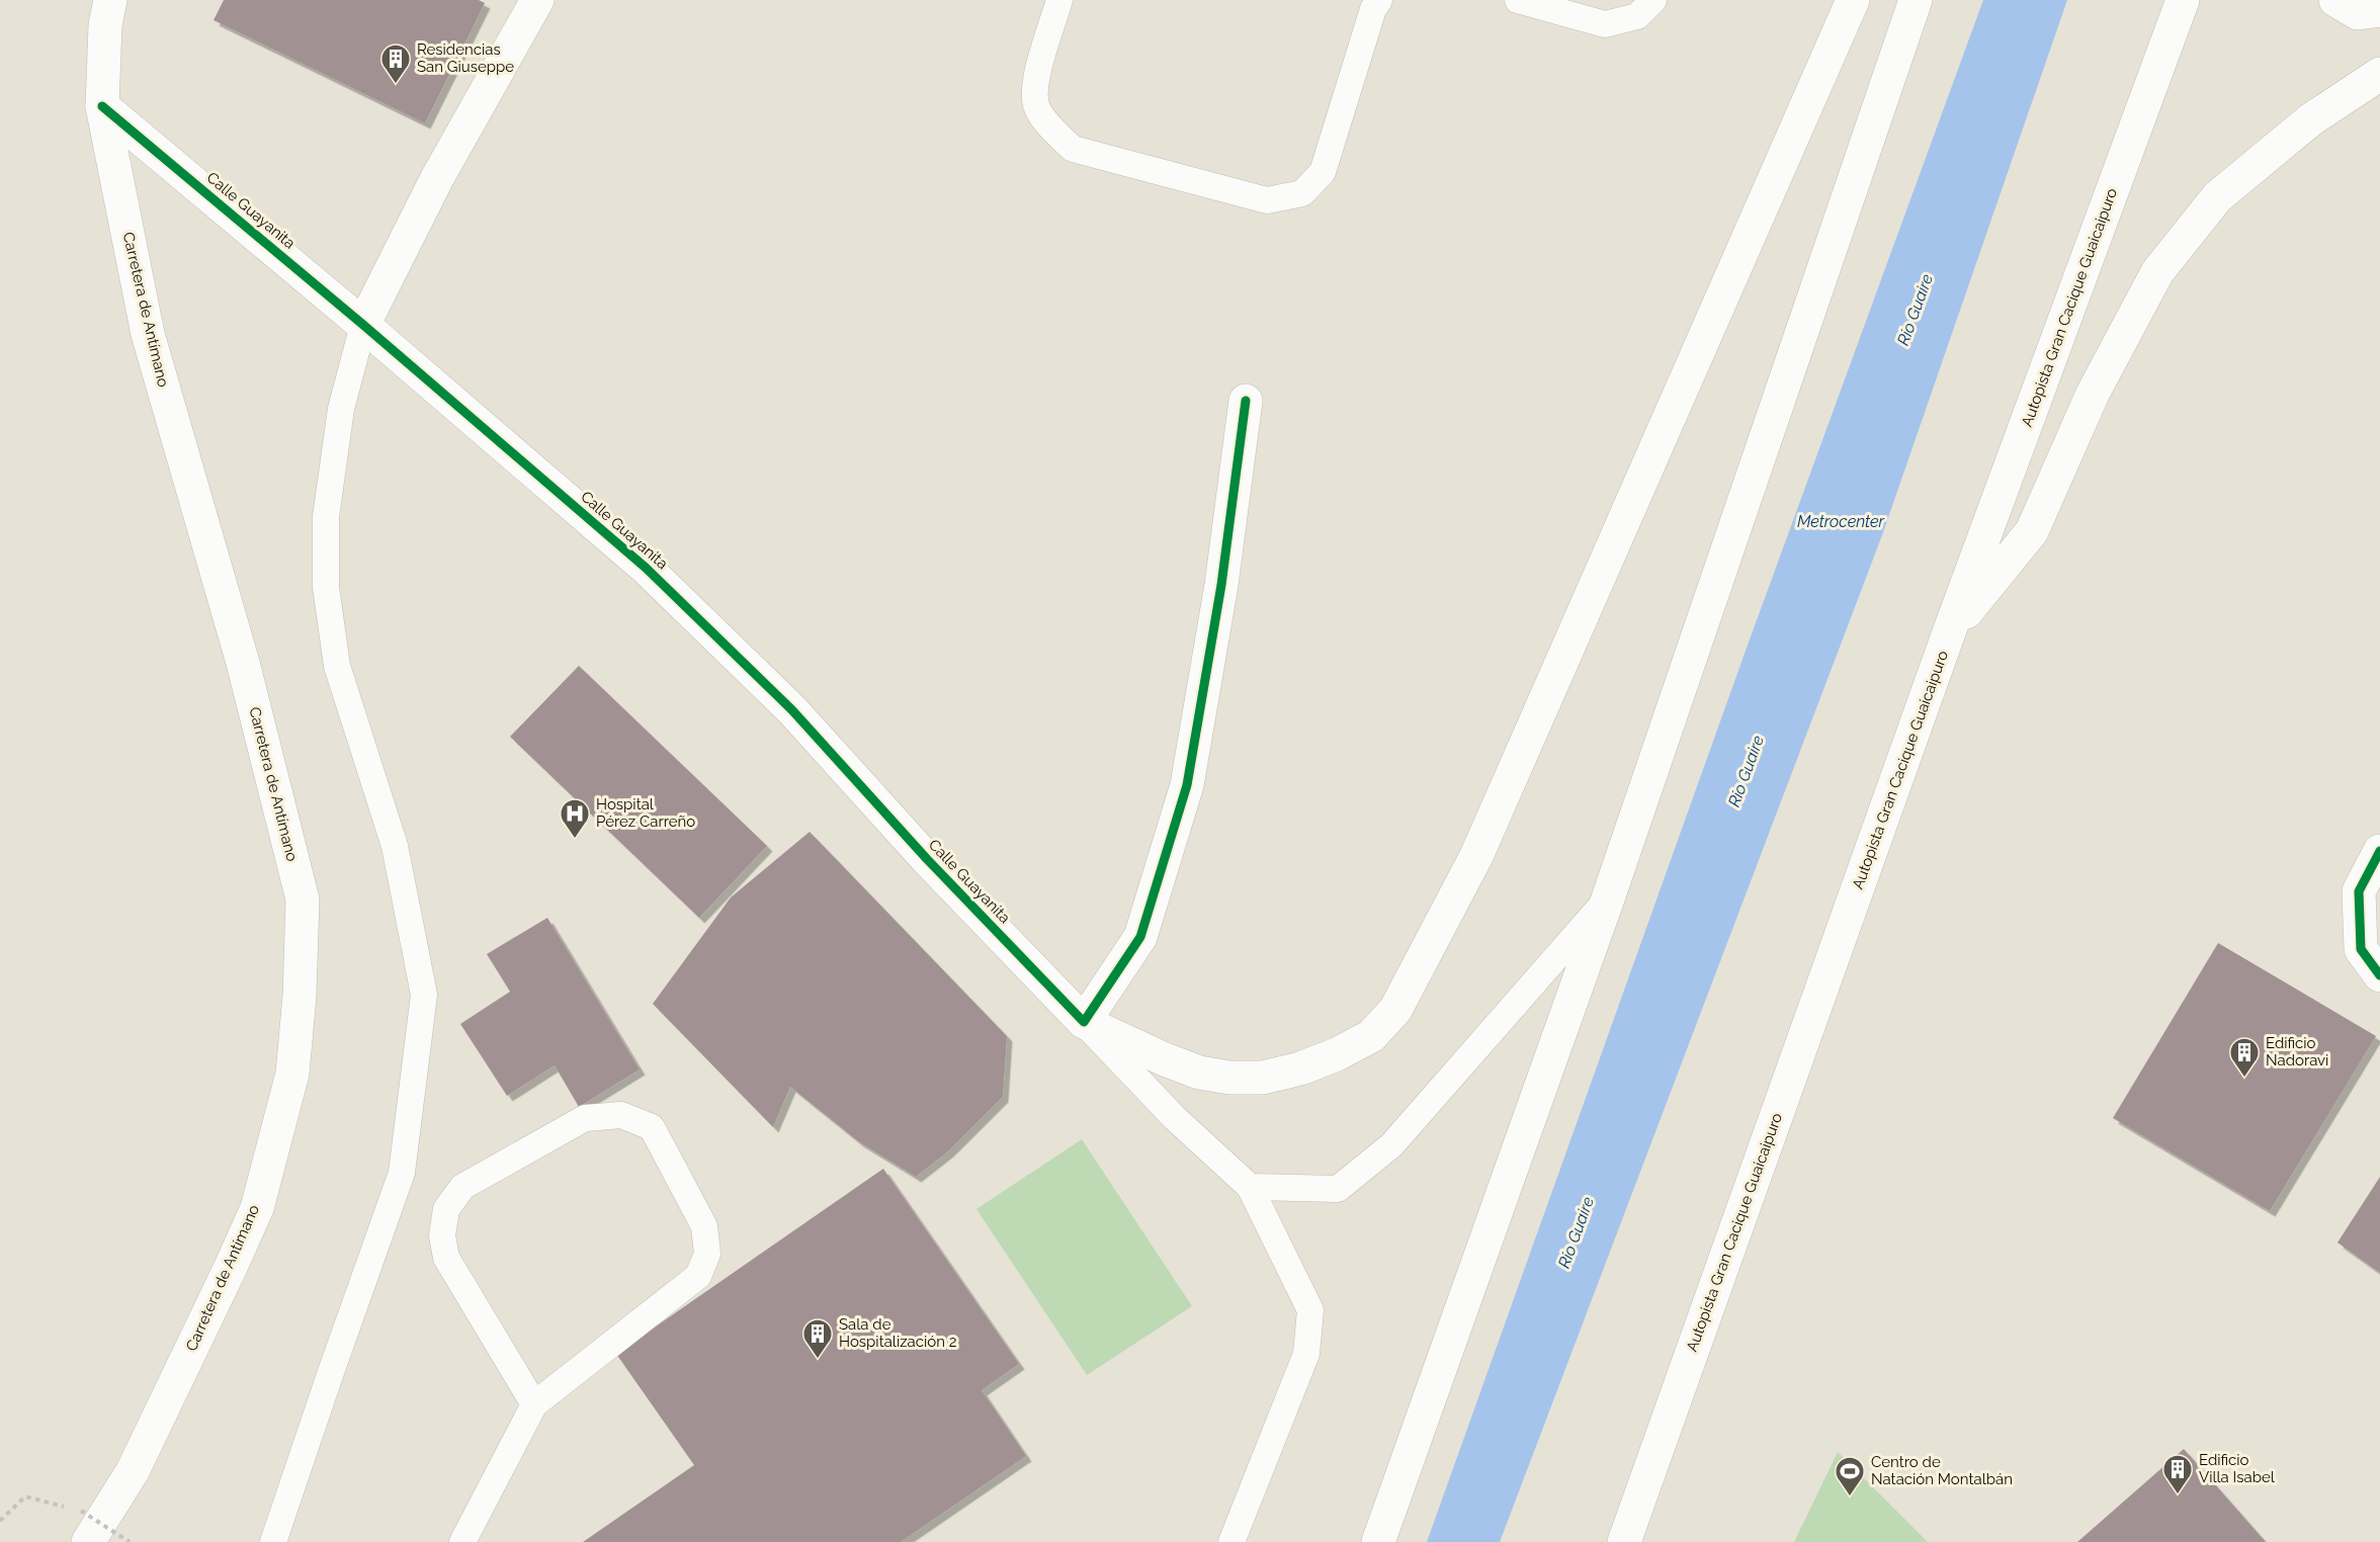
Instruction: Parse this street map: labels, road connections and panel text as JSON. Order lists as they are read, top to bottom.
{
  "streets": {
    "main road": ["Calle Guayanita", "Autopista Gran Cacique Guaicaipuro", "Carretera de Antímano"]
  },
  "crossings": [
    ["Calle Guayanita", "Carretera de Antímano"]
  ],
  "water": ["Río Guaire", "Metrocenter"],
  "places": {
    "building": [
      "Residencias San Giuseppe",
      "Edificio Nadoravi",
      "Sala de Hospitalización 2",
      "Edificio Villa Isabel"
    ],
    "hospital": ["Hospital Pérez Carreño"],
    "sports": ["Centro de Natación Montalbán"]
  }
}
